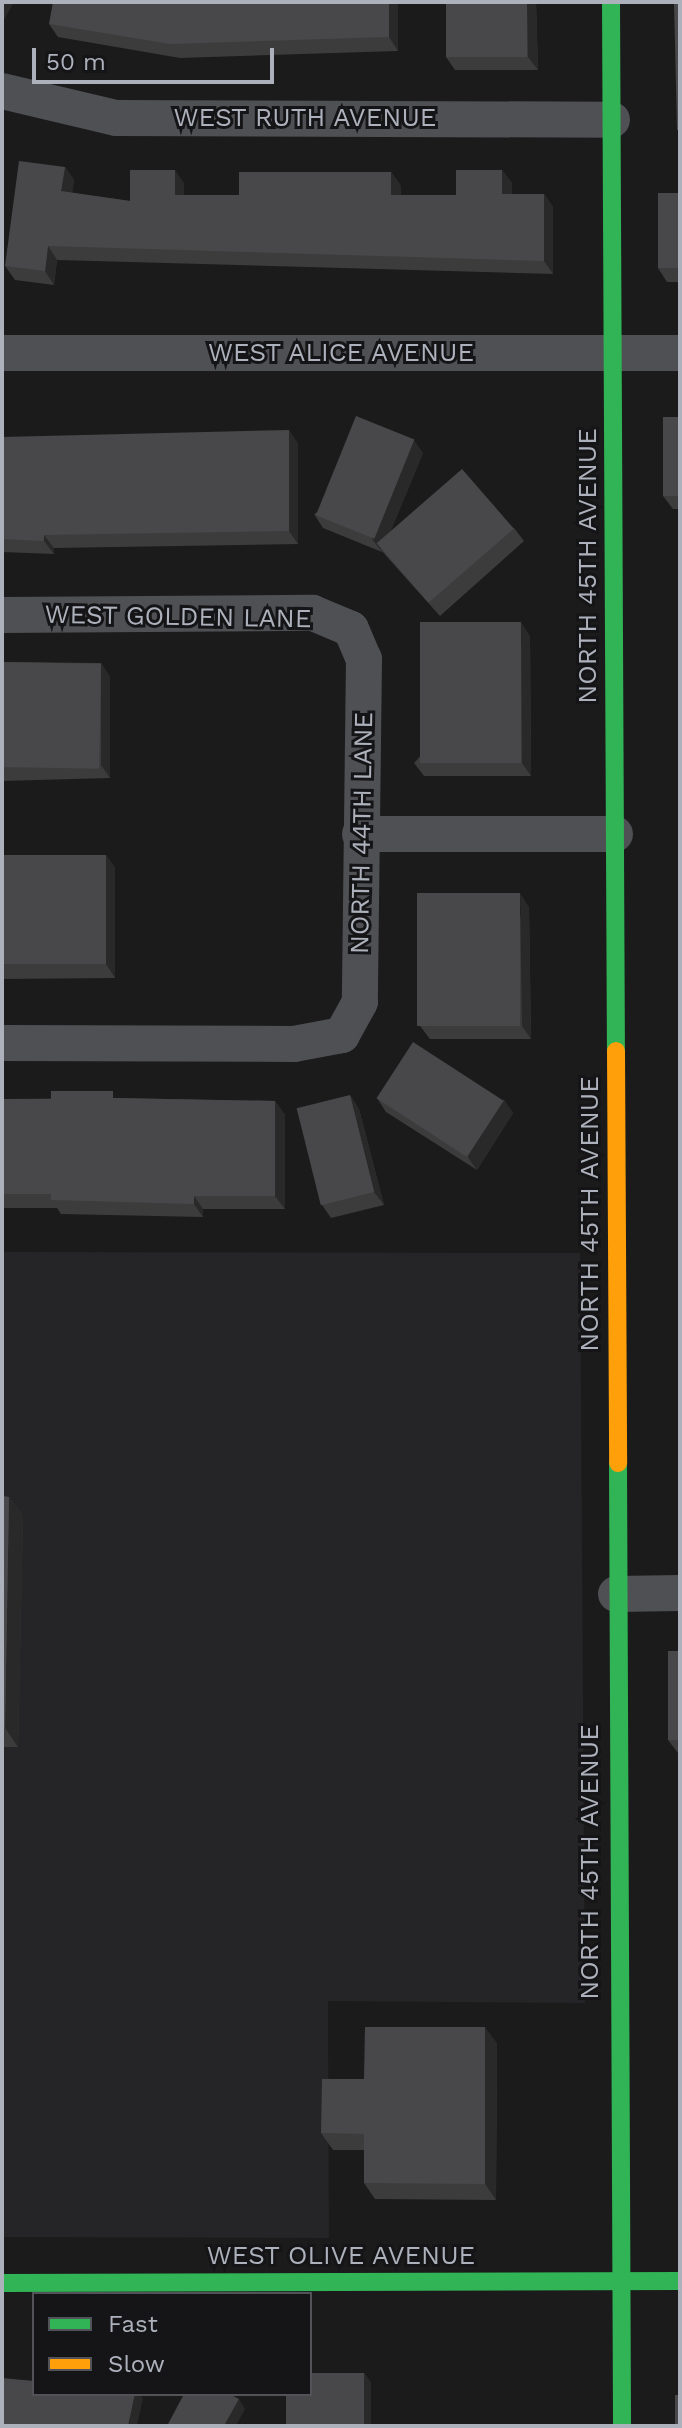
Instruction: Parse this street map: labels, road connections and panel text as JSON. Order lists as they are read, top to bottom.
{
  "streets": {
    "street": [
      "WEST RUTH AVENUE",
      "WEST ALICE AVENUE",
      "NORTH 45TH AVENUE",
      "WEST GOLDEN LANE",
      "NORTH 44TH LANE",
      "WEST OLIVE AVENUE"
    ]
  },
  "crossings": [
    ["WEST RUTH AVENUE", "NORTH 45TH AVENUE"],
    ["WEST ALICE AVENUE", "NORTH 45TH AVENUE"],
    ["NORTH 45TH AVENUE", "WEST OLIVE AVENUE"],
    ["WEST GOLDEN LANE", "NORTH 44TH LANE"]
  ],
  "legend": ["Fast", "Slow"],
  "scale_bar": "50 m"
}
